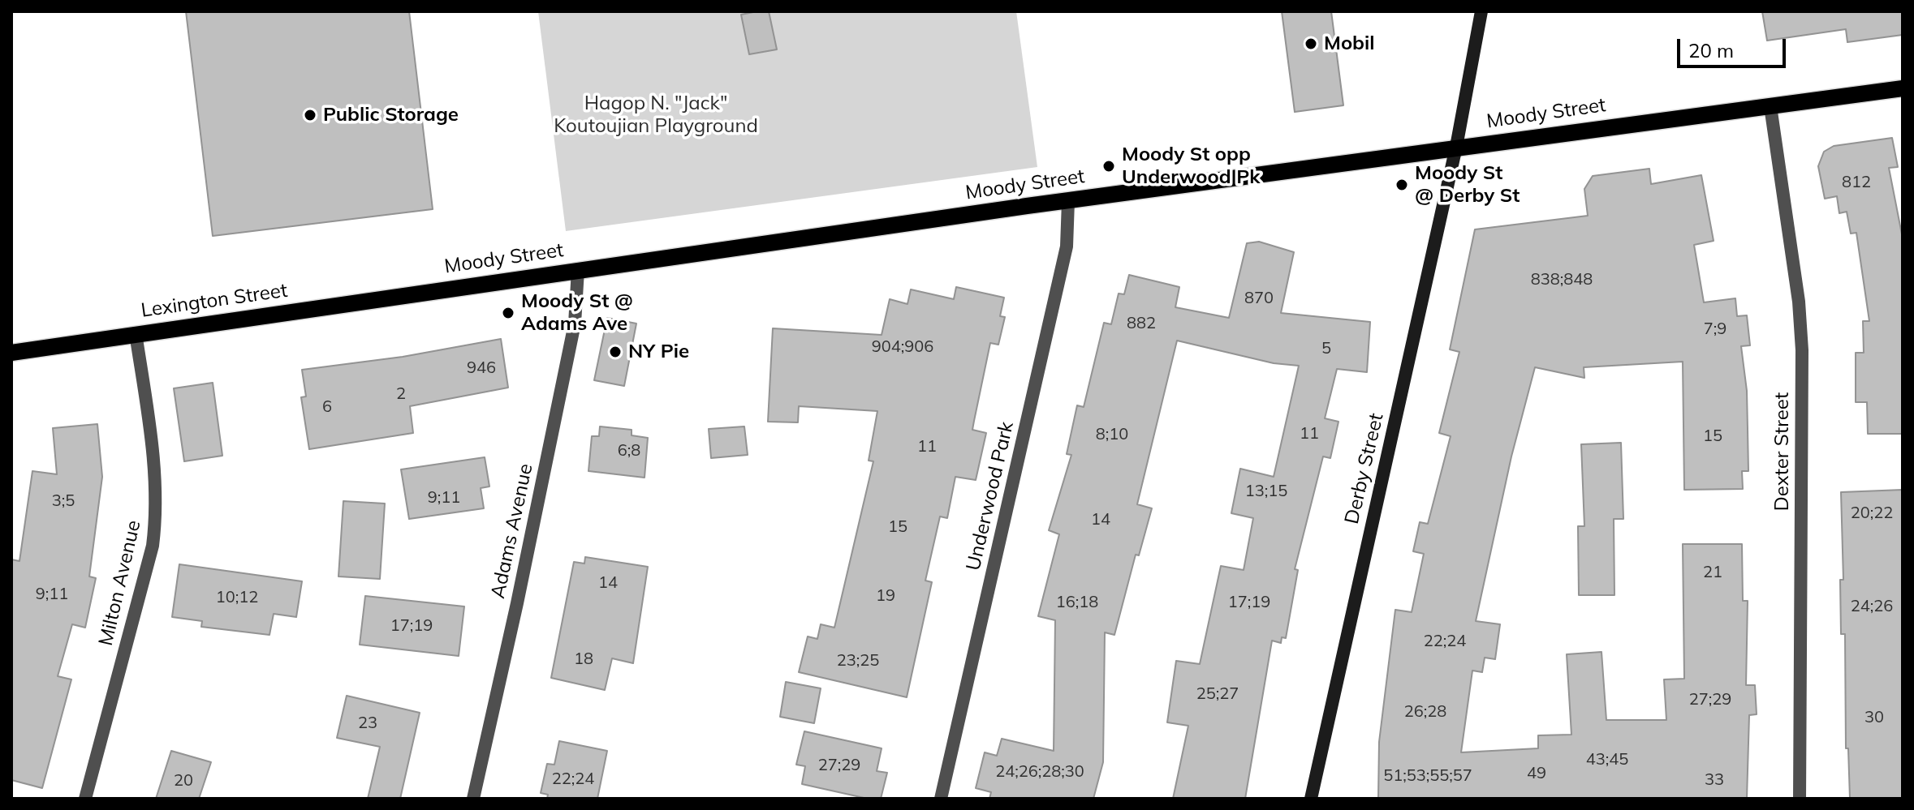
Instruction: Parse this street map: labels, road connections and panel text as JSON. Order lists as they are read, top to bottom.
{
  "streets": {
    "main road": ["Moody Street", "Lexington Street"],
    "street": [
      "Dexter Street",
      "Derby Street",
      "Underwood Park",
      "Adams Avenue",
      "Milton Avenue"
    ]
  },
  "crossings": [
    ["Moody Street", "Lexington Street"],
    ["Moody Street", "Dexter Street"],
    ["Moody Street", "Derby Street"],
    ["Moody Street", "Underwood Park"],
    ["Moody Street", "Adams Avenue"],
    ["Lexington Street", "Milton Avenue"]
  ],
  "parks": ["Hagop N. \"Jack\" Koutoujian Playground"],
  "places": [
    "Mobil",
    "Public Storage",
    "Moody St opp Underwood Pk",
    "Moody St @ Derby St",
    "Moody St @ Adams Ave",
    "NY Pie"
  ],
  "house_numbers": [
    "812",
    "838;848",
    "870",
    "882",
    "7;9",
    "904;906",
    "5",
    "946",
    "2",
    "6",
    "11",
    "8;10",
    "15",
    "11",
    "6;8",
    "13;15",
    "9;11",
    "3;5",
    "20;22",
    "14",
    "15",
    "21",
    "14",
    "9;11",
    "19",
    "10;12",
    "16;18",
    "17;19",
    "24;26",
    "17;19",
    "22;24",
    "18",
    "23;25",
    "25;27",
    "27;29",
    "26;28",
    "30",
    "23",
    "43;45",
    "27;29",
    "24;26;28;30",
    "49",
    "51;53;55;57",
    "22;24",
    "33",
    "20"
  ],
  "scale_bar": "20 m"
}
